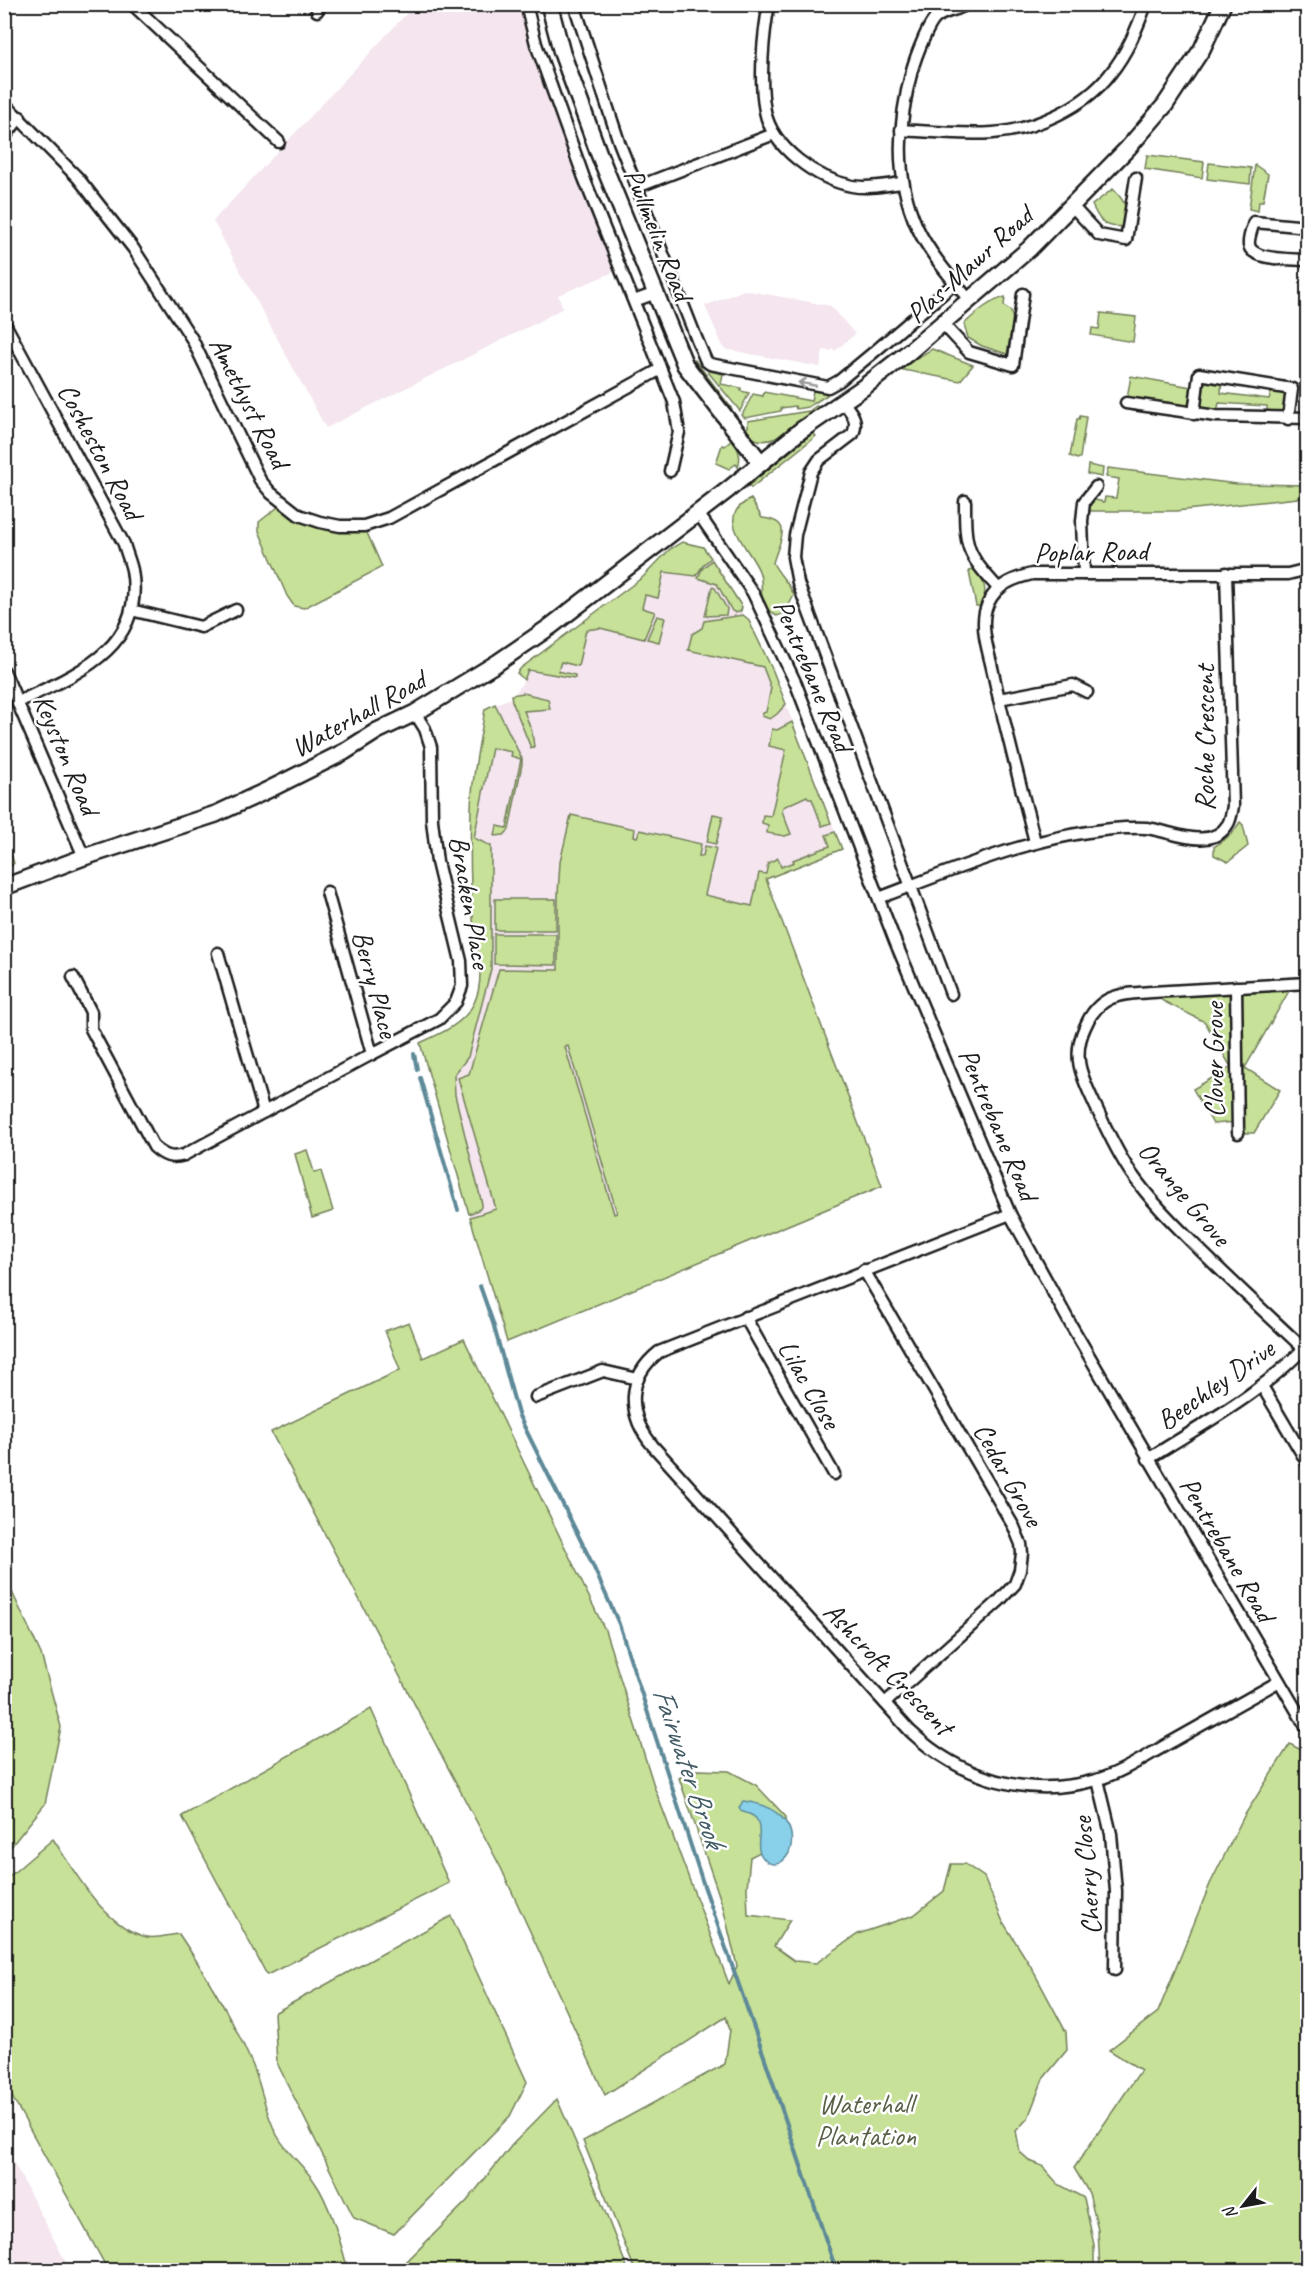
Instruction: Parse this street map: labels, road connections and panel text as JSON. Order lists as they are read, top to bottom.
{
  "streets": {
    "street": [
      "Pwllmelin Road",
      "Plas-Mawr Road",
      "Amethyst Road",
      "Cosheston Road",
      "Poplar Road",
      "Pentrebane Road",
      "Waterhall Road",
      "Roche Crescent",
      "Keyston Road",
      "Bracken Place",
      "Berry Place",
      "Clover Grove",
      "Orange Grove",
      "Lilac Close",
      "Beechley Drive",
      "Cedar Grove",
      "Ashcroft Crescent",
      "Cherry Close"
    ]
  },
  "crossings": [
    ["Pwllmelin Road", "Plas-Mawr Road"],
    ["Pwllmelin Road", "Amethyst Road"],
    ["Plas-Mawr Road", "Pentrebane Road"],
    ["Plas-Mawr Road", "Waterhall Road"],
    ["Cosheston Road", "Keyston Road"],
    ["Poplar Road", "Roche Crescent"],
    ["Pentrebane Road", "Waterhall Road"],
    ["Pentrebane Road", "Roche Crescent"],
    ["Pentrebane Road", "Beechley Drive"],
    ["Pentrebane Road", "Ashcroft Crescent"],
    ["Waterhall Road", "Keyston Road"],
    ["Waterhall Road", "Bracken Place"],
    ["Bracken Place", "Berry Place"],
    ["Clover Grove", "Orange Grove"],
    ["Orange Grove", "Beechley Drive"],
    ["Lilac Close", "Ashcroft Crescent"],
    ["Cedar Grove", "Ashcroft Crescent"],
    ["Ashcroft Crescent", "Cherry Close"]
  ],
  "water": ["Fairwater Brook"],
  "parks": ["Waterhall Plantation"],
  "north": "bottom left"
}
